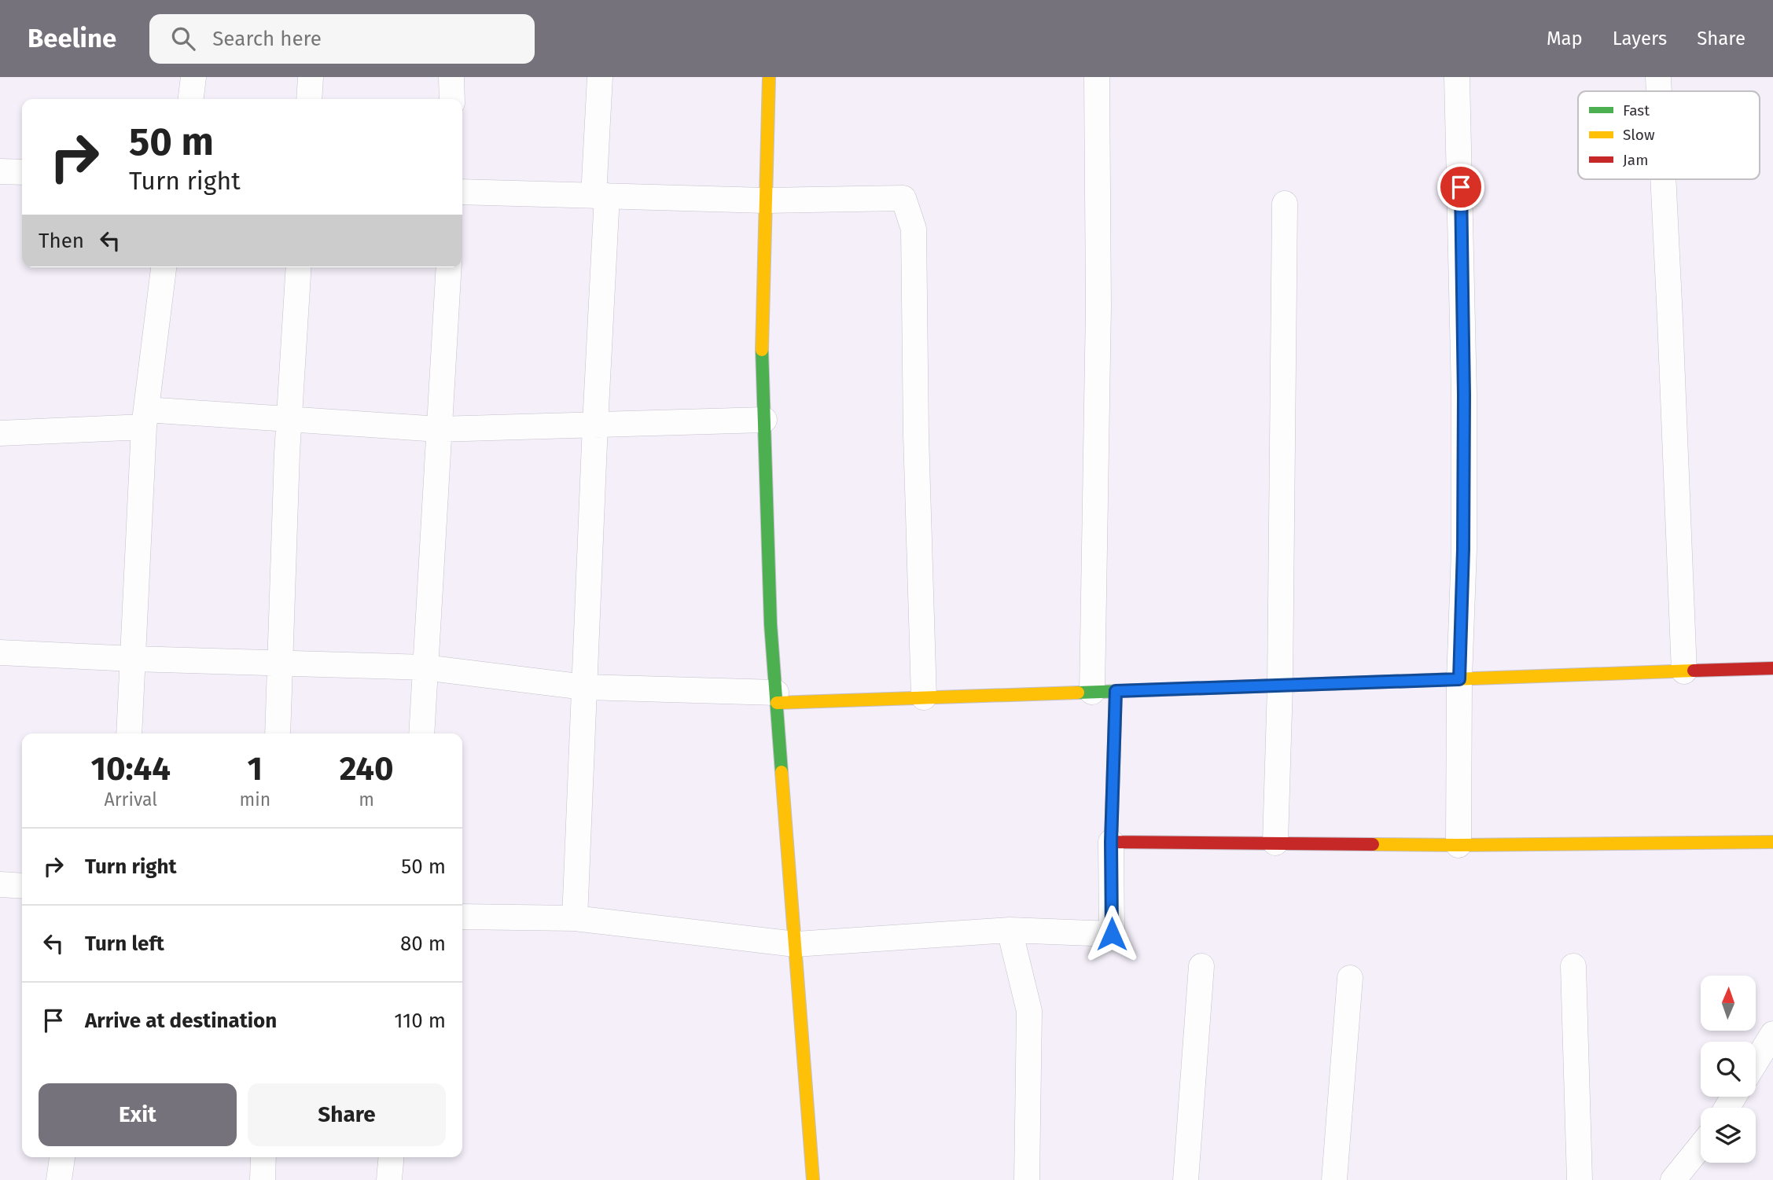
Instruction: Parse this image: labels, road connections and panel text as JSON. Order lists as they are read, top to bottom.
{
  "legend": ["Fast", "Slow", "Jam"],
  "north": "top",
  "page": {
    "header": "Beeline",
    "search": "Search here",
    "nav": ["Map", "Layers", "Share"],
    "turn": ["50 m", "Turn right"],
    "then": "Then",
    "eta": [
      "10:44",
      "Arrival",
      "1",
      "min",
      "240",
      "m"
    ],
    "list": [
      {
        "name": "Turn right",
        "value": "50 m"
      },
      {
        "name": "Turn left",
        "value": "80 m"
      },
      {
        "name": "Arrive at destination",
        "value": "110 m"
      }
    ],
    "buttons": ["Exit", "Share"]
  }
}
